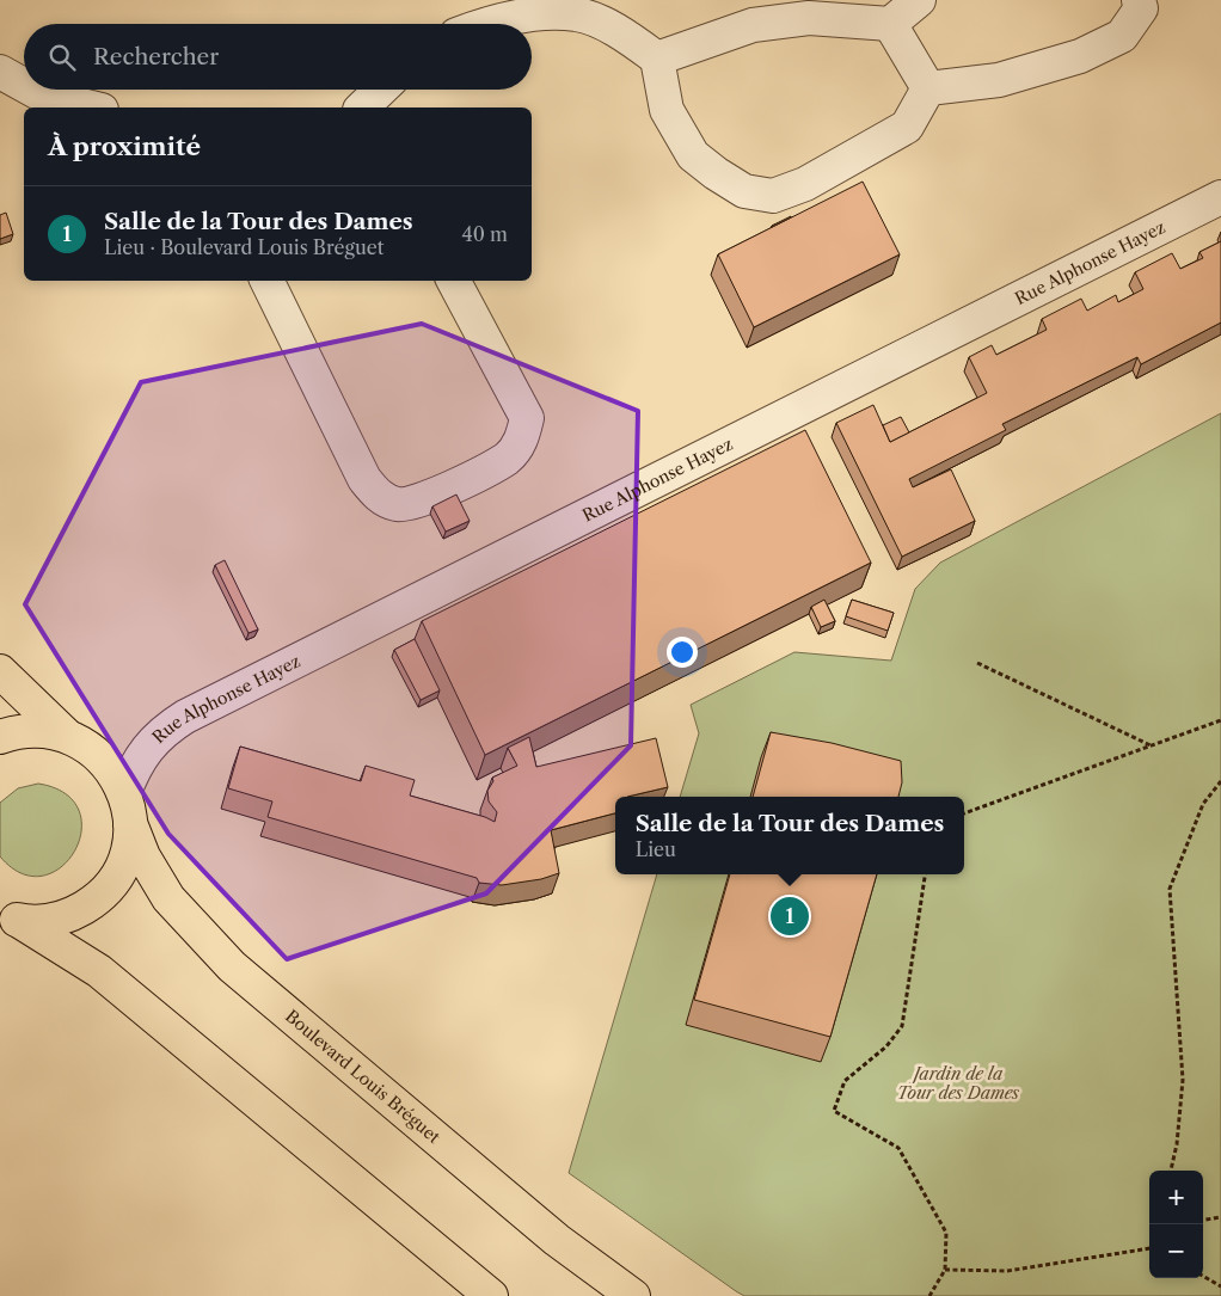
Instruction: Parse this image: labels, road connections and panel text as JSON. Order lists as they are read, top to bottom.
{
  "streets": {
    "main road": ["Boulevard Louis Bréguet"],
    "street": ["Rue Alphonse Hayez"]
  },
  "crossings": [
    ["Rue Alphonse Hayez", "Boulevard Louis Bréguet"]
  ],
  "parks": ["Jardin de la Tour des Dames"],
  "page": {
    "search": "Rechercher",
    "heading": "À proximité",
    "list": [
      {
        "mark": "1",
        "name": "Salle de la Tour des Dames",
        "note": "Lieu · Boulevard Louis Bréguet",
        "value": "40 m"
      }
    ],
    "popup": ["Salle de la Tour des Dames", "Lieu"],
    "pins": "1",
    "map_buttons": ["+", "−"]
  }
}
